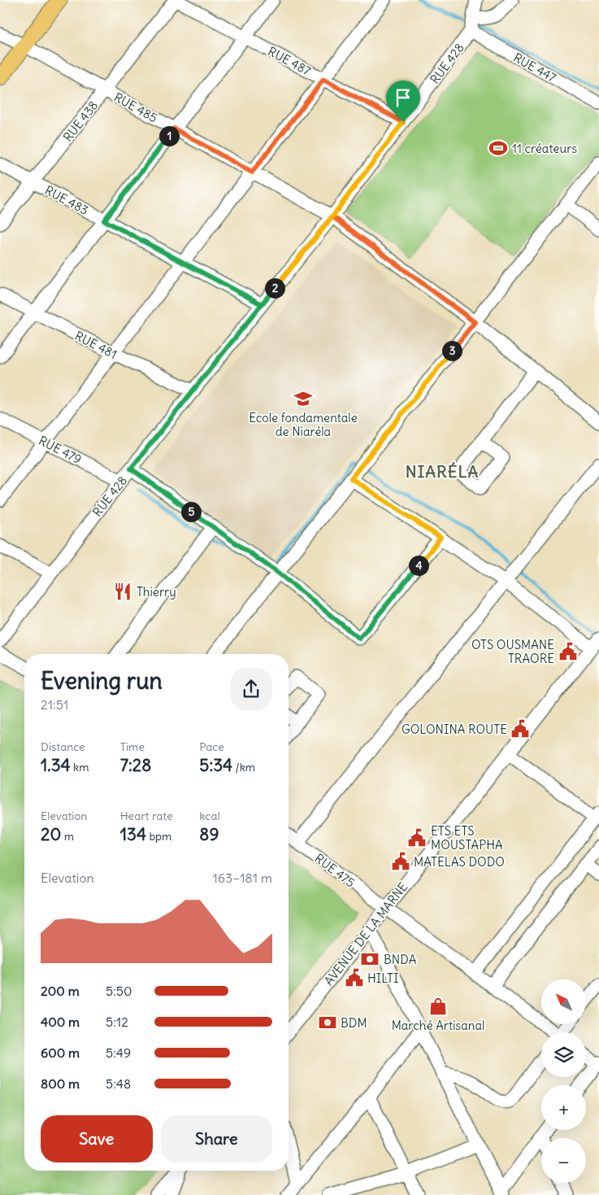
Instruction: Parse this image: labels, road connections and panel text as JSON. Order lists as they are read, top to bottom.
{
  "streets": {
    "street": [
      "RUE 487",
      "RUE 428",
      "RUE 447",
      "RUE 485",
      "RUE 438",
      "RUE 483",
      "RUE 481",
      "RUE 479",
      "RUE 475",
      "AVENUE DE LA MARNE"
    ]
  },
  "crossings": [
    ["RUE 487", "RUE 428"],
    ["RUE 487", "RUE 438"],
    ["RUE 428", "RUE 447"],
    ["RUE 428", "RUE 485"],
    ["RUE 428", "RUE 483"],
    ["RUE 428", "RUE 481"],
    ["RUE 428", "RUE 479"],
    ["RUE 485", "RUE 438"],
    ["RUE 438", "RUE 483"],
    ["RUE 475", "AVENUE DE LA MARNE"]
  ],
  "districts": ["NIARÉLA"],
  "places": {
    "sports": ["11 créateurs"],
    "school or university": ["Ecole fondamentale de Niaréla"],
    "restaurant": ["Thierry"],
    "public building": [
      "OTS OUSMANE TRAORE",
      "GOLONINA ROUTE",
      "ETS ETS MOUSTAPHA",
      "MATELAS DODO",
      "HILTI"
    ],
    "bank": ["BNDA", "BDM"],
    "shop": ["Marché Artisanal"]
  },
  "north": "top left",
  "page": {
    "pins": [
      "1",
      "2",
      "3",
      "5",
      "4"
    ],
    "heading": ["Evening run", "21:51"],
    "stats": [
      ["Distance", "1.34 km"],
      ["Time", "7:28"],
      ["Pace", "5:34 /km"],
      ["Elevation", "20 m"],
      ["Heart rate", "134 bpm"],
      ["kcal", "89"]
    ],
    "chart": ["Elevation", "163–181 m"],
    "list": [
      {
        "name": "200 m",
        "note": "5:50"
      },
      {
        "name": "400 m",
        "note": "5:12"
      },
      {
        "name": "600 m",
        "note": "5:49"
      },
      {
        "name": "800 m",
        "note": "5:48"
      }
    ],
    "map_buttons": ["+", "−"],
    "buttons": ["Save", "Share"]
  }
}
